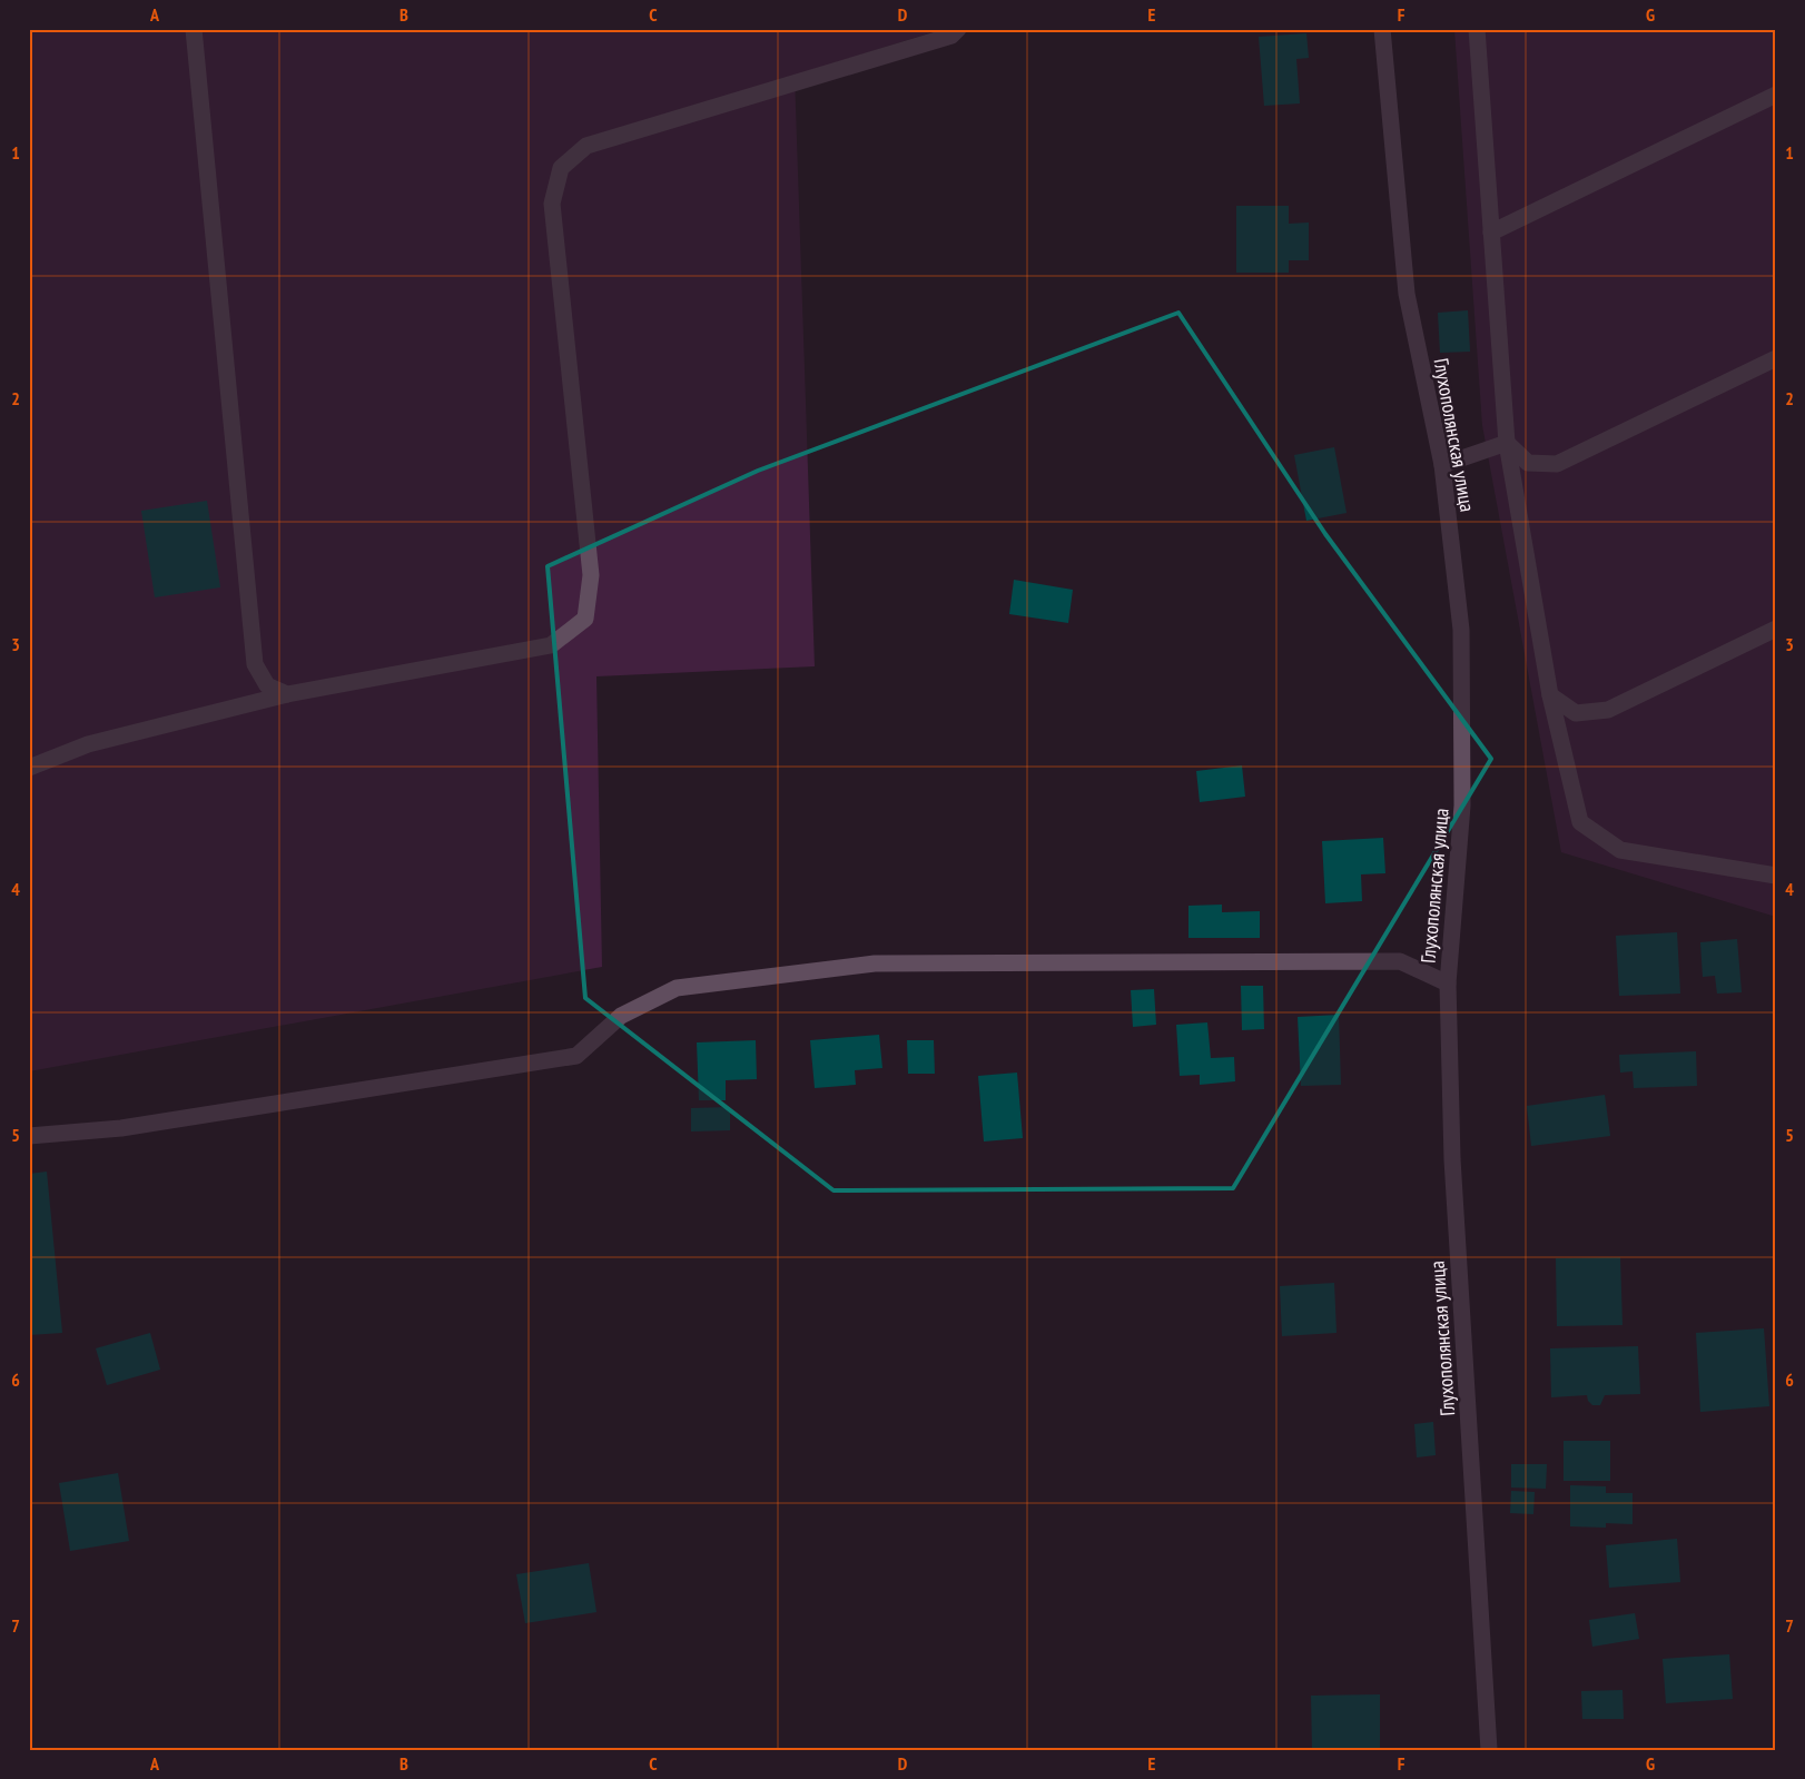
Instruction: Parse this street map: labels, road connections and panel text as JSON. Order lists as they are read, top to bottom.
{
  "streets": {
    "street": ["Глухополянская улица"]
  },
  "grid": {
    "columns": [
      "A",
      "B",
      "C",
      "D",
      "E",
      "F",
      "G"
    ],
    "rows": [
      "1",
      "2",
      "3",
      "4",
      "5",
      "6",
      "7"
    ]
  }
}
